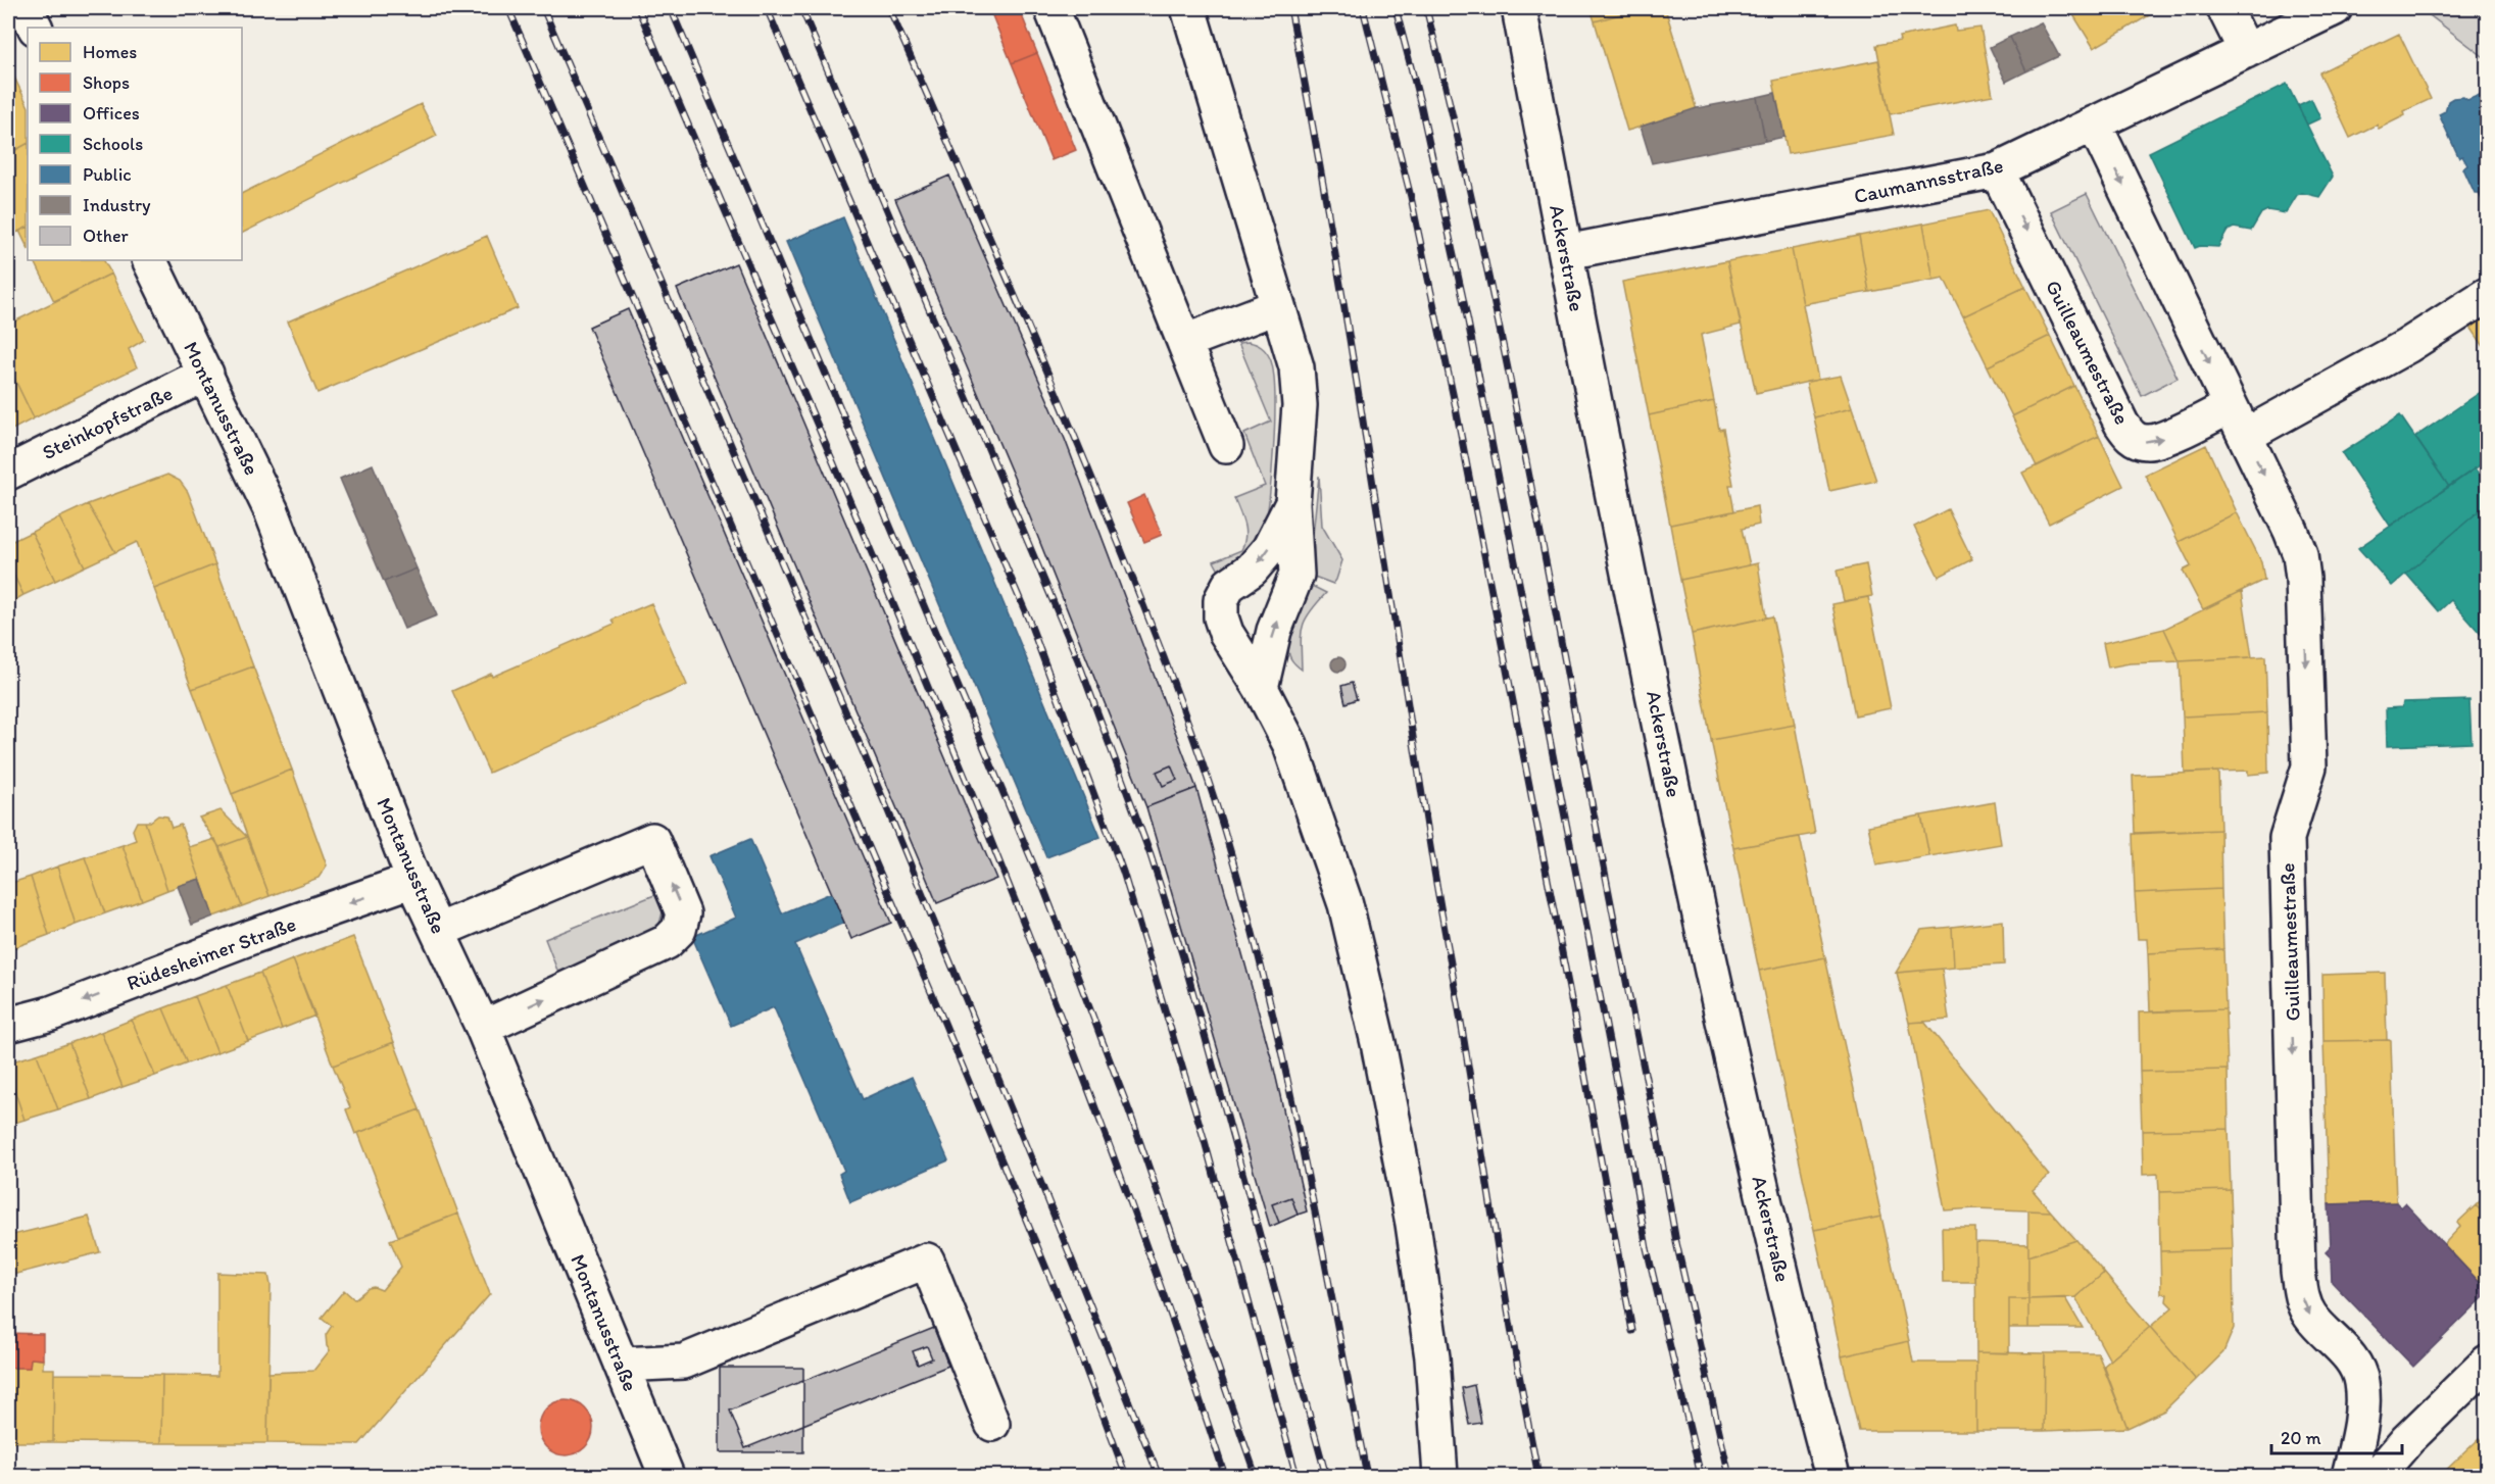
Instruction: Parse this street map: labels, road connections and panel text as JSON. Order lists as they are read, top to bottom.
{
  "streets": {
    "street": [
      "Caumannsstraße",
      "Ackerstraße",
      "Guilleaumestraße",
      "Montanusstraße",
      "Steinkopfstraße",
      "Rüdesheimer Straße"
    ]
  },
  "crossings": [
    ["Caumannsstraße", "Ackerstraße"],
    ["Caumannsstraße", "Guilleaumestraße"],
    ["Montanusstraße", "Steinkopfstraße"],
    ["Montanusstraße", "Rüdesheimer Straße"]
  ],
  "one_way": ["Guilleaumestraße", "Rüdesheimer Straße"],
  "legend": [
    "Homes",
    "Shops",
    "Offices",
    "Schools",
    "Public",
    "Industry",
    "Other"
  ],
  "scale_bar": "20 m"
}
